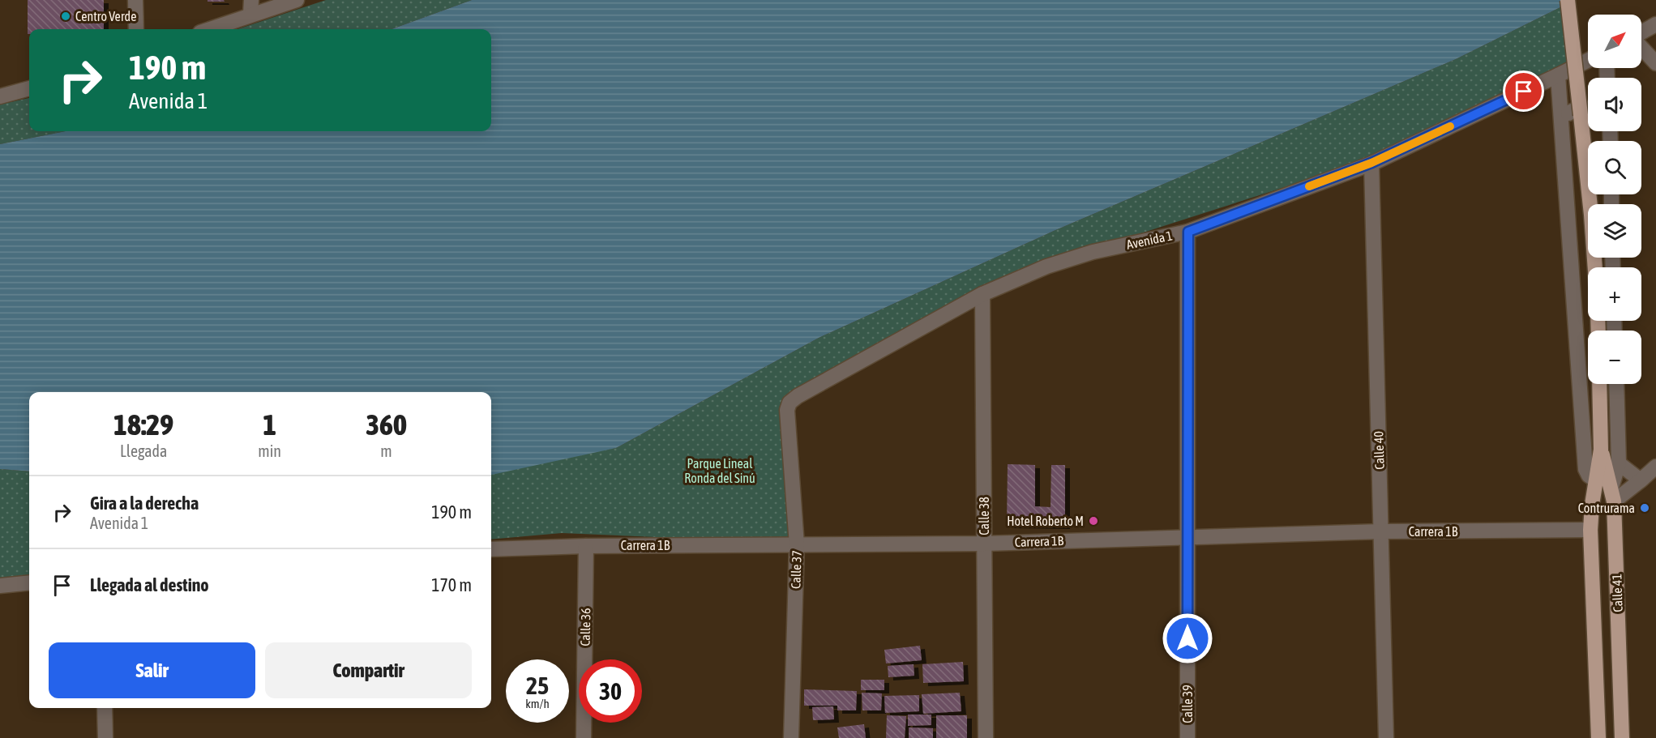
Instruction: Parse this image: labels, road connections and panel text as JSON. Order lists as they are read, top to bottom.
{
  "streets": {
    "main road": ["Calle 41"],
    "street": [
      "Avenida 1",
      "Calle 40",
      "Calle 38",
      "Carrera 1B",
      "Calle 37",
      "Calle 36",
      "Calle 39"
    ]
  },
  "crossings": [
    ["Avenida 1", "Calle 40"],
    ["Avenida 1", "Calle 38"],
    ["Avenida 1", "Calle 37"],
    ["Avenida 1", "Calle 39"],
    ["Calle 40", "Carrera 1B"],
    ["Calle 38", "Carrera 1B"],
    ["Carrera 1B", "Calle 37"],
    ["Carrera 1B", "Calle 41"],
    ["Carrera 1B", "Calle 36"],
    ["Carrera 1B", "Calle 39"]
  ],
  "parks": ["Parque Lineal Ronda del Sinú"],
  "places": ["Centro Verde", "Contrurama", "Hotel Roberto M"],
  "north": "top right",
  "page": {
    "map_buttons": ["+", "−"],
    "turn": ["190 m", "Avenida 1"],
    "eta": [
      "18:29",
      "Llegada",
      "1",
      "min",
      "360",
      "m"
    ],
    "list": [
      {
        "name": "Gira a la derecha",
        "note": "Avenida 1",
        "value": "190 m"
      },
      {
        "name": "Llegada al destino",
        "value": "170 m"
      }
    ],
    "buttons": ["Salir", "Compartir"],
    "speed": "25 km/h",
    "limit": "30"
  }
}
